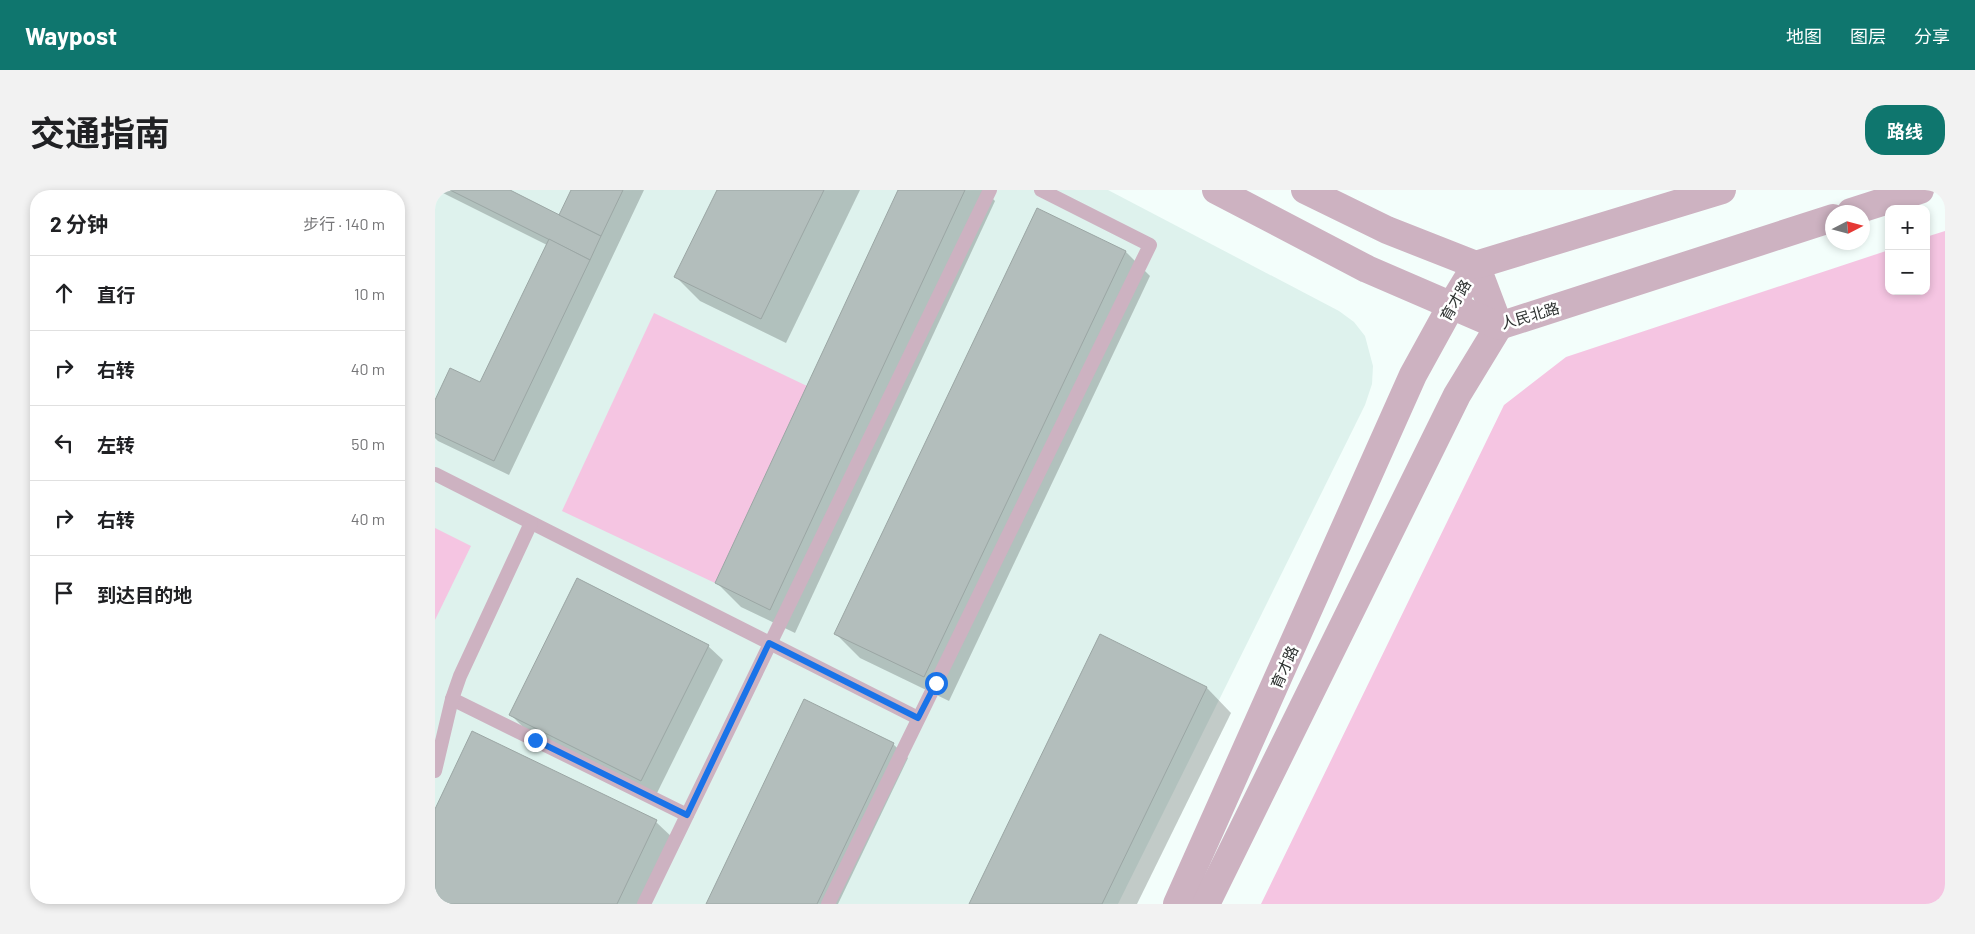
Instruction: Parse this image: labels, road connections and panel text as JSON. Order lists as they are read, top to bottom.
{
  "streets": {
    "street": ["育才路", "人民北路"]
  },
  "crossings": [
    ["育才路", "人民北路"]
  ],
  "north": "right",
  "page": {
    "header": "Waypost",
    "nav": ["地图", "图层", "分享"],
    "title": "交通指南",
    "buttons": "路线",
    "heading": ["2 分钟", "步行 · 140 m"],
    "map_buttons": ["+", "−"],
    "list": [
      ["直行", "10 m"],
      ["右转", "40 m"],
      ["左转", "50 m"],
      ["右转", "40 m"],
      "到达目的地"
    ]
  }
}
